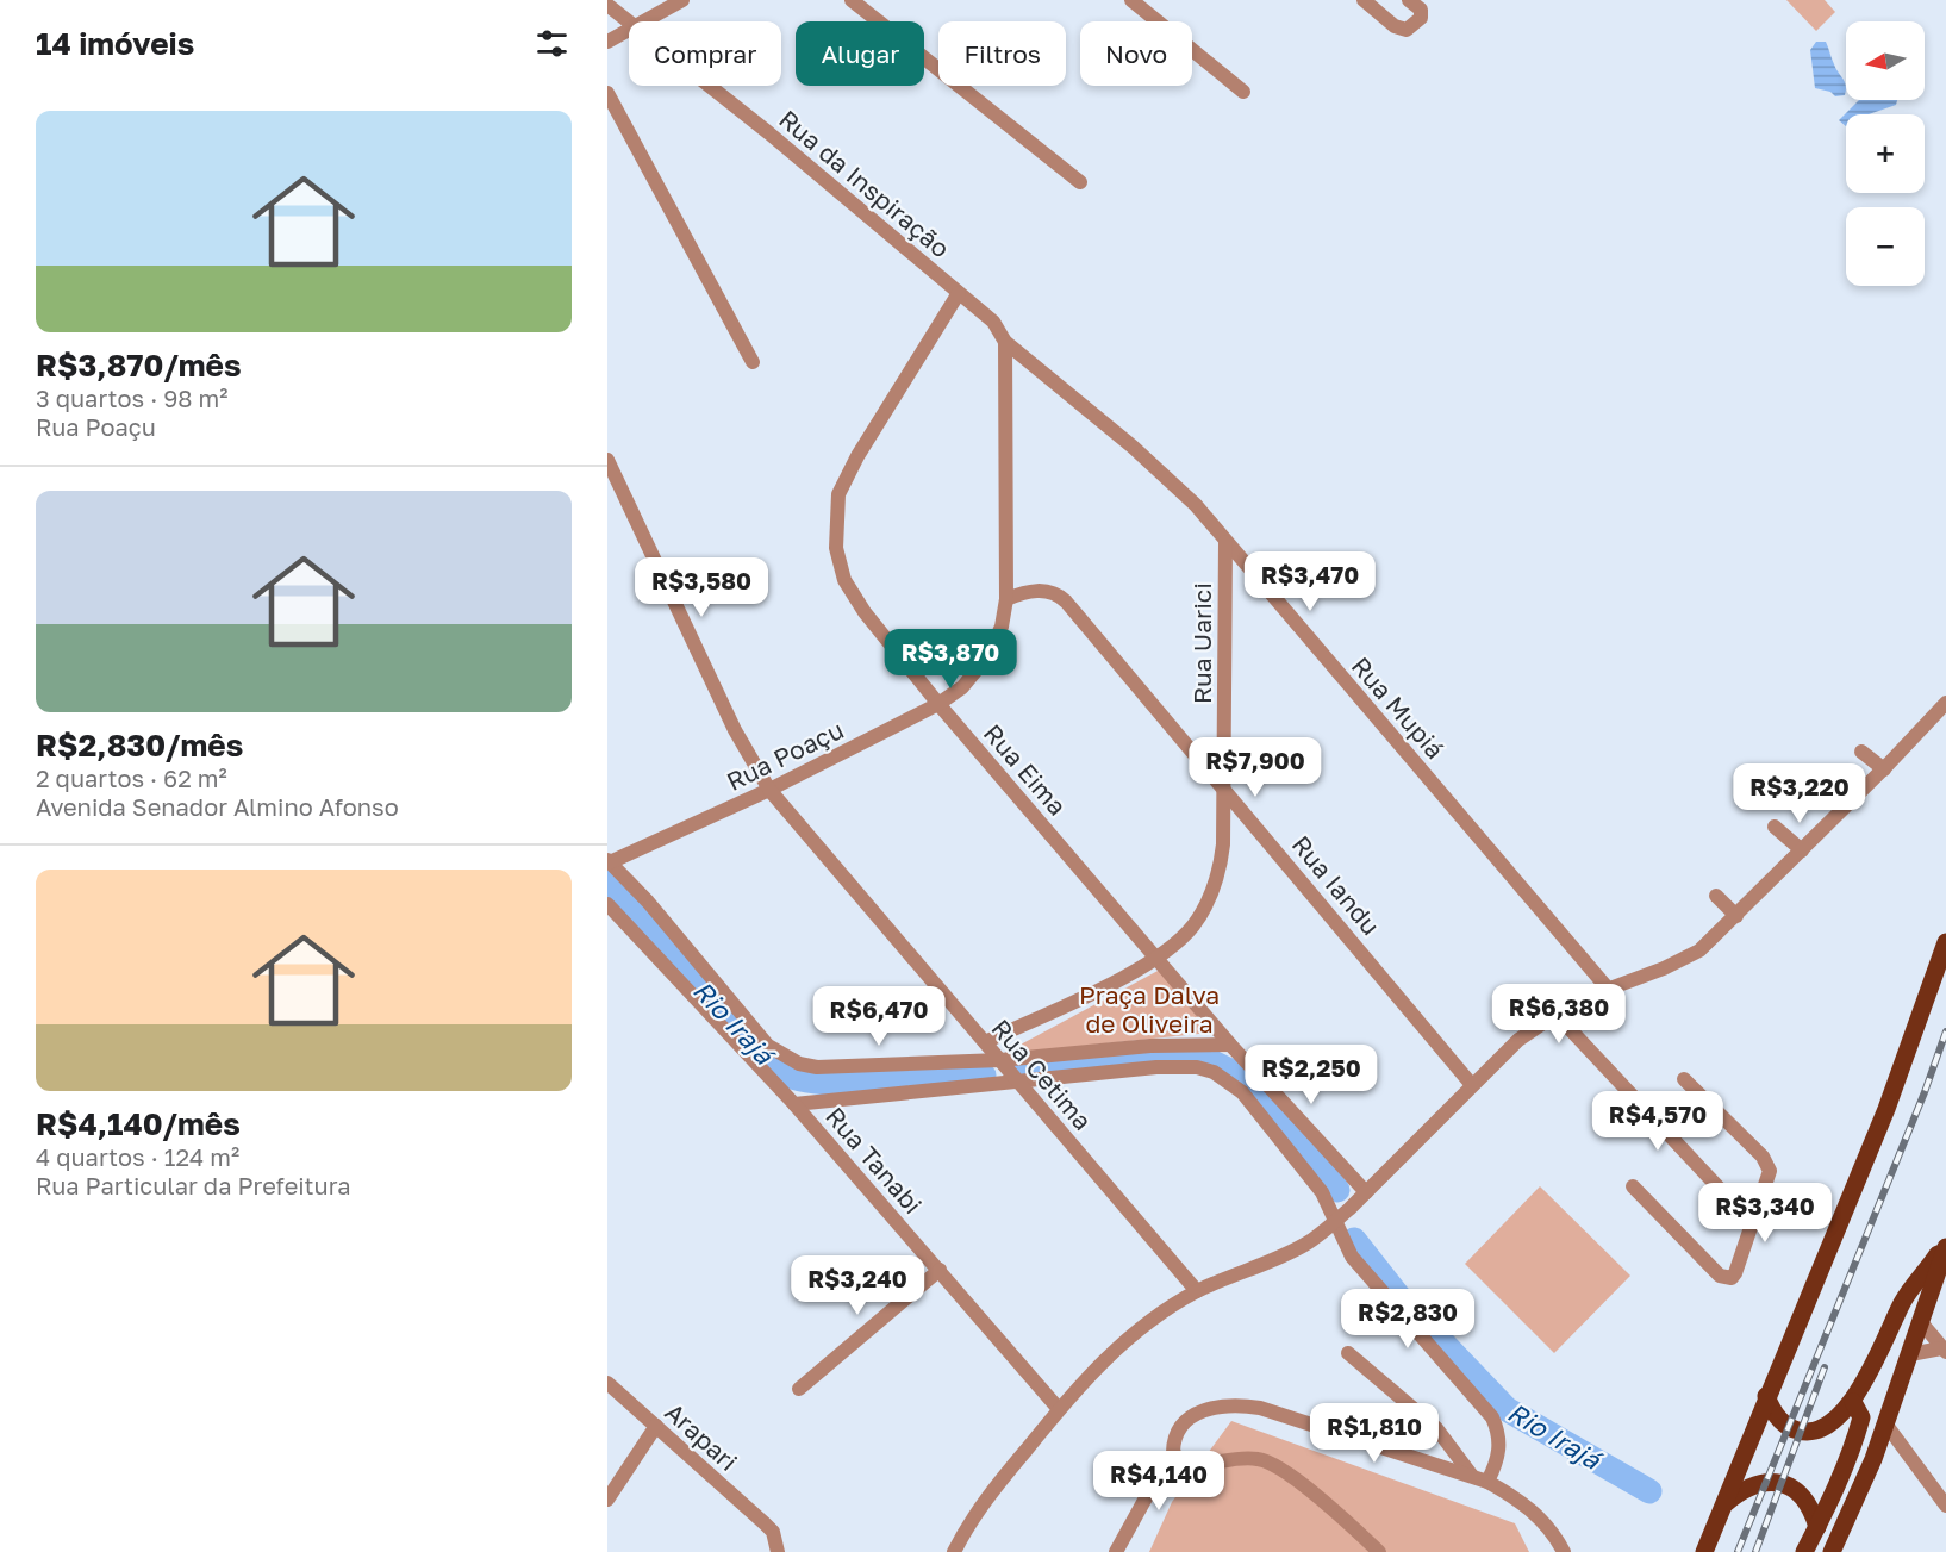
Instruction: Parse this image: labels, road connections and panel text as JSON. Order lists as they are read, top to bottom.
{
  "streets": {
    "street": [
      "Rua da Inspiração",
      "Rua Uarici",
      "Rua Mupiá",
      "Rua Poaçu",
      "Rua Eima",
      "Rua Iandu",
      "Rua Cetima",
      "Rua Tanabi",
      "Arapari"
    ]
  },
  "crossings": [
    ["Rua da Inspiração", "Rua Mupiá"],
    ["Rua da Inspiração", "Rua Eima"],
    ["Rua Uarici", "Rua Mupiá"],
    ["Rua Uarici", "Rua Eima"],
    ["Rua Uarici", "Rua Iandu"],
    ["Rua Uarici", "Rua Cetima"],
    ["Rua Mupiá", "Rua Poaçu"],
    ["Rua Mupiá", "Rua Eima"],
    ["Rua Poaçu", "Rua Eima"],
    ["Rua Poaçu", "Rua Iandu"],
    ["Rua Poaçu", "Rua Cetima"]
  ],
  "water": ["Rio Irajá"],
  "parks": ["Praça Dalva de Oliveira"],
  "north": "left",
  "page": {
    "heading": "14 imóveis",
    "map_buttons": ["+", "−"],
    "chip": [
      "Comprar",
      "Alugar",
      "Filtros",
      "Novo"
    ],
    "list": [
      {
        "name": "R$3,870/mês",
        "note": "3 quartos · 98 m² · Rua Poaçu"
      },
      {
        "name": "R$2,830/mês",
        "note": "2 quartos · 62 m² · Avenida Senador Almino Afonso"
      },
      {
        "name": "R$4,140/mês",
        "note": "4 quartos · 124 m² · Rua Particular da Prefeitura"
      }
    ],
    "price": [
      "R$3,470",
      "R$3,580",
      "R$3,870",
      "R$7,900",
      "R$3,220",
      "R$6,380",
      "R$6,470",
      "R$2,250",
      "R$4,570",
      "R$3,340",
      "R$3,240",
      "R$2,830",
      "R$1,810",
      "R$4,140"
    ]
  }
}
